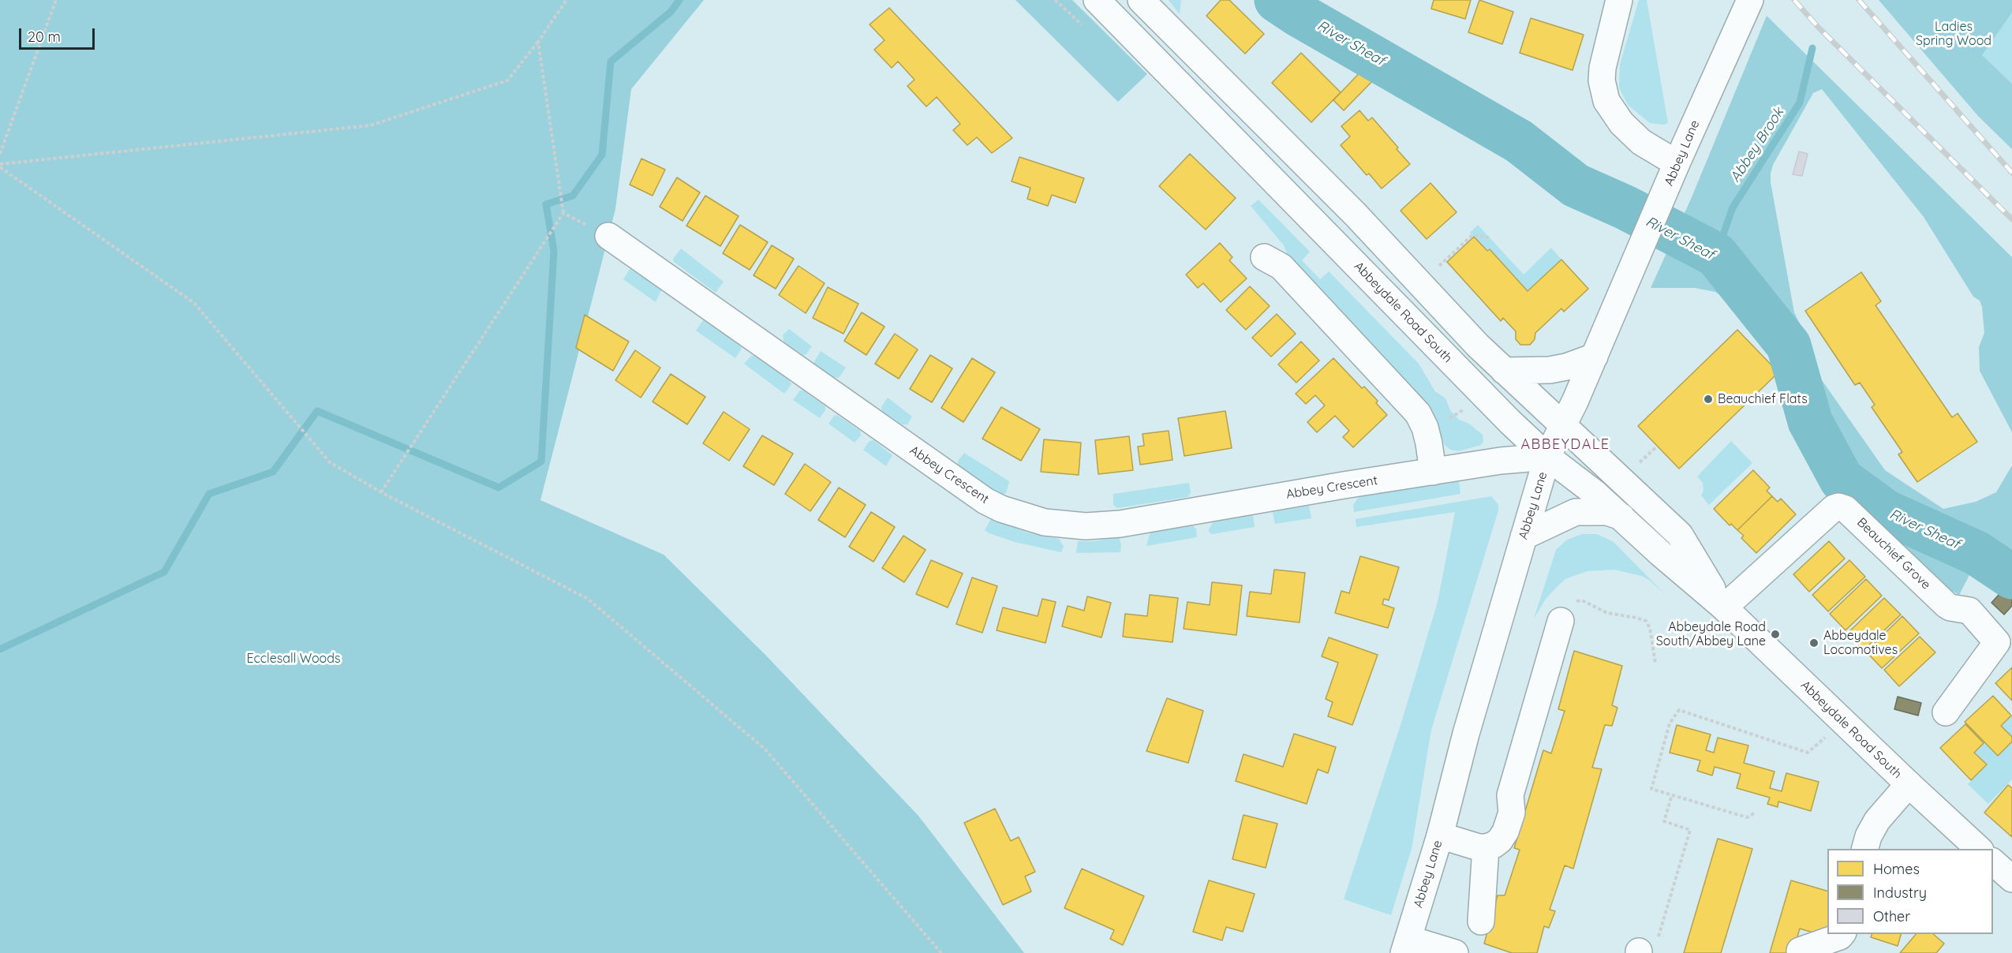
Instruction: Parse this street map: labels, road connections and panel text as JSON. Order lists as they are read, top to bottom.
{
  "streets": {
    "main road": [
      "Abbey Lane",
      "Abbeydale Road South",
      "Abbey Crescent",
      "Beauchief Grove"
    ]
  },
  "crossings": [
    ["Abbey Lane", "Abbeydale Road South"],
    ["Abbey Lane", "Abbey Crescent"],
    ["Abbeydale Road South", "Abbey Crescent"],
    ["Abbeydale Road South", "Beauchief Grove"]
  ],
  "districts": ["ABBEYDALE"],
  "water": ["River Sheaf", "Abbey Brook"],
  "parks": ["Ladies Spring Wood", "Ecclesall Woods"],
  "places": ["Beauchief Flats", "Abbeydale Road South/Abbey Lane", "Abbeydale Locomotives"],
  "legend": ["Homes", "Industry", "Other"],
  "scale_bar": "20 m"
}
